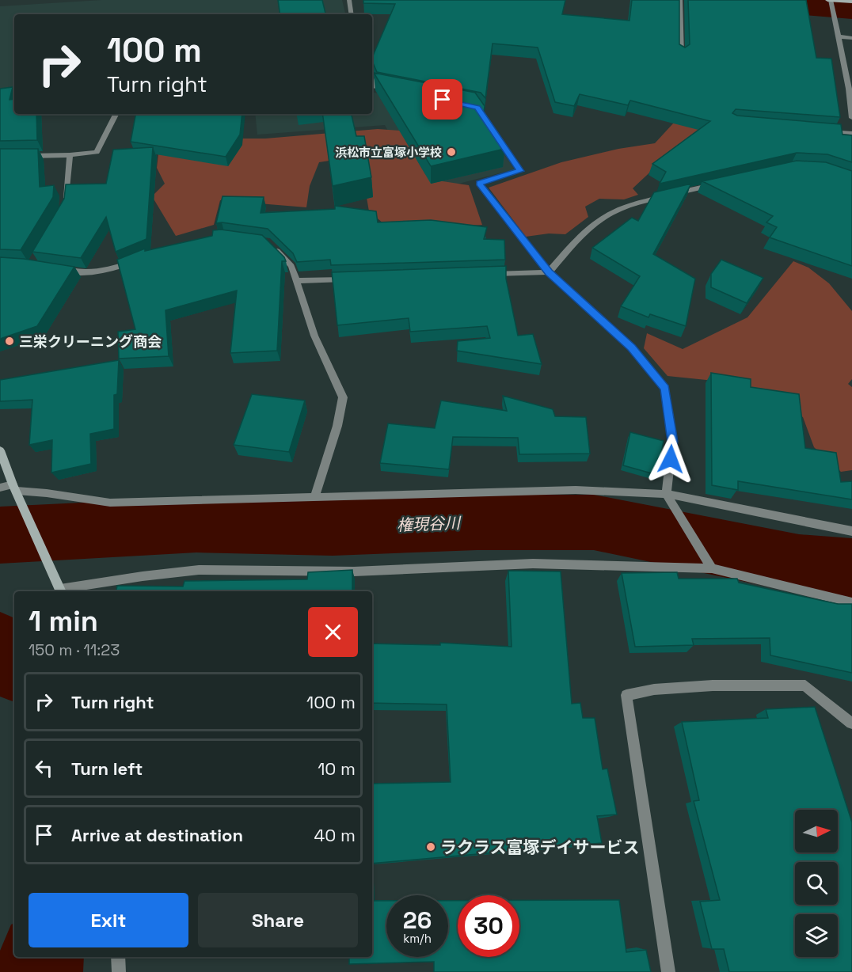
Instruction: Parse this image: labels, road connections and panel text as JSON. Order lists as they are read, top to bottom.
{
  "water": ["権現谷川"],
  "places": ["浜松市立富塚小学校", "三栄クリーニング商会", "ラクラス富塚デイサービス"],
  "north": "right",
  "page": {
    "turn": ["100 m", "Turn right"],
    "heading": ["1 min", "150 m · 11:23"],
    "list": [
      {
        "name": "Turn right",
        "value": "100 m"
      },
      {
        "name": "Turn left",
        "value": "10 m"
      },
      {
        "name": "Arrive at destination",
        "value": "40 m"
      }
    ],
    "buttons": ["Exit", "Share"],
    "speed": "26 km/h",
    "limit": "30"
  }
}
